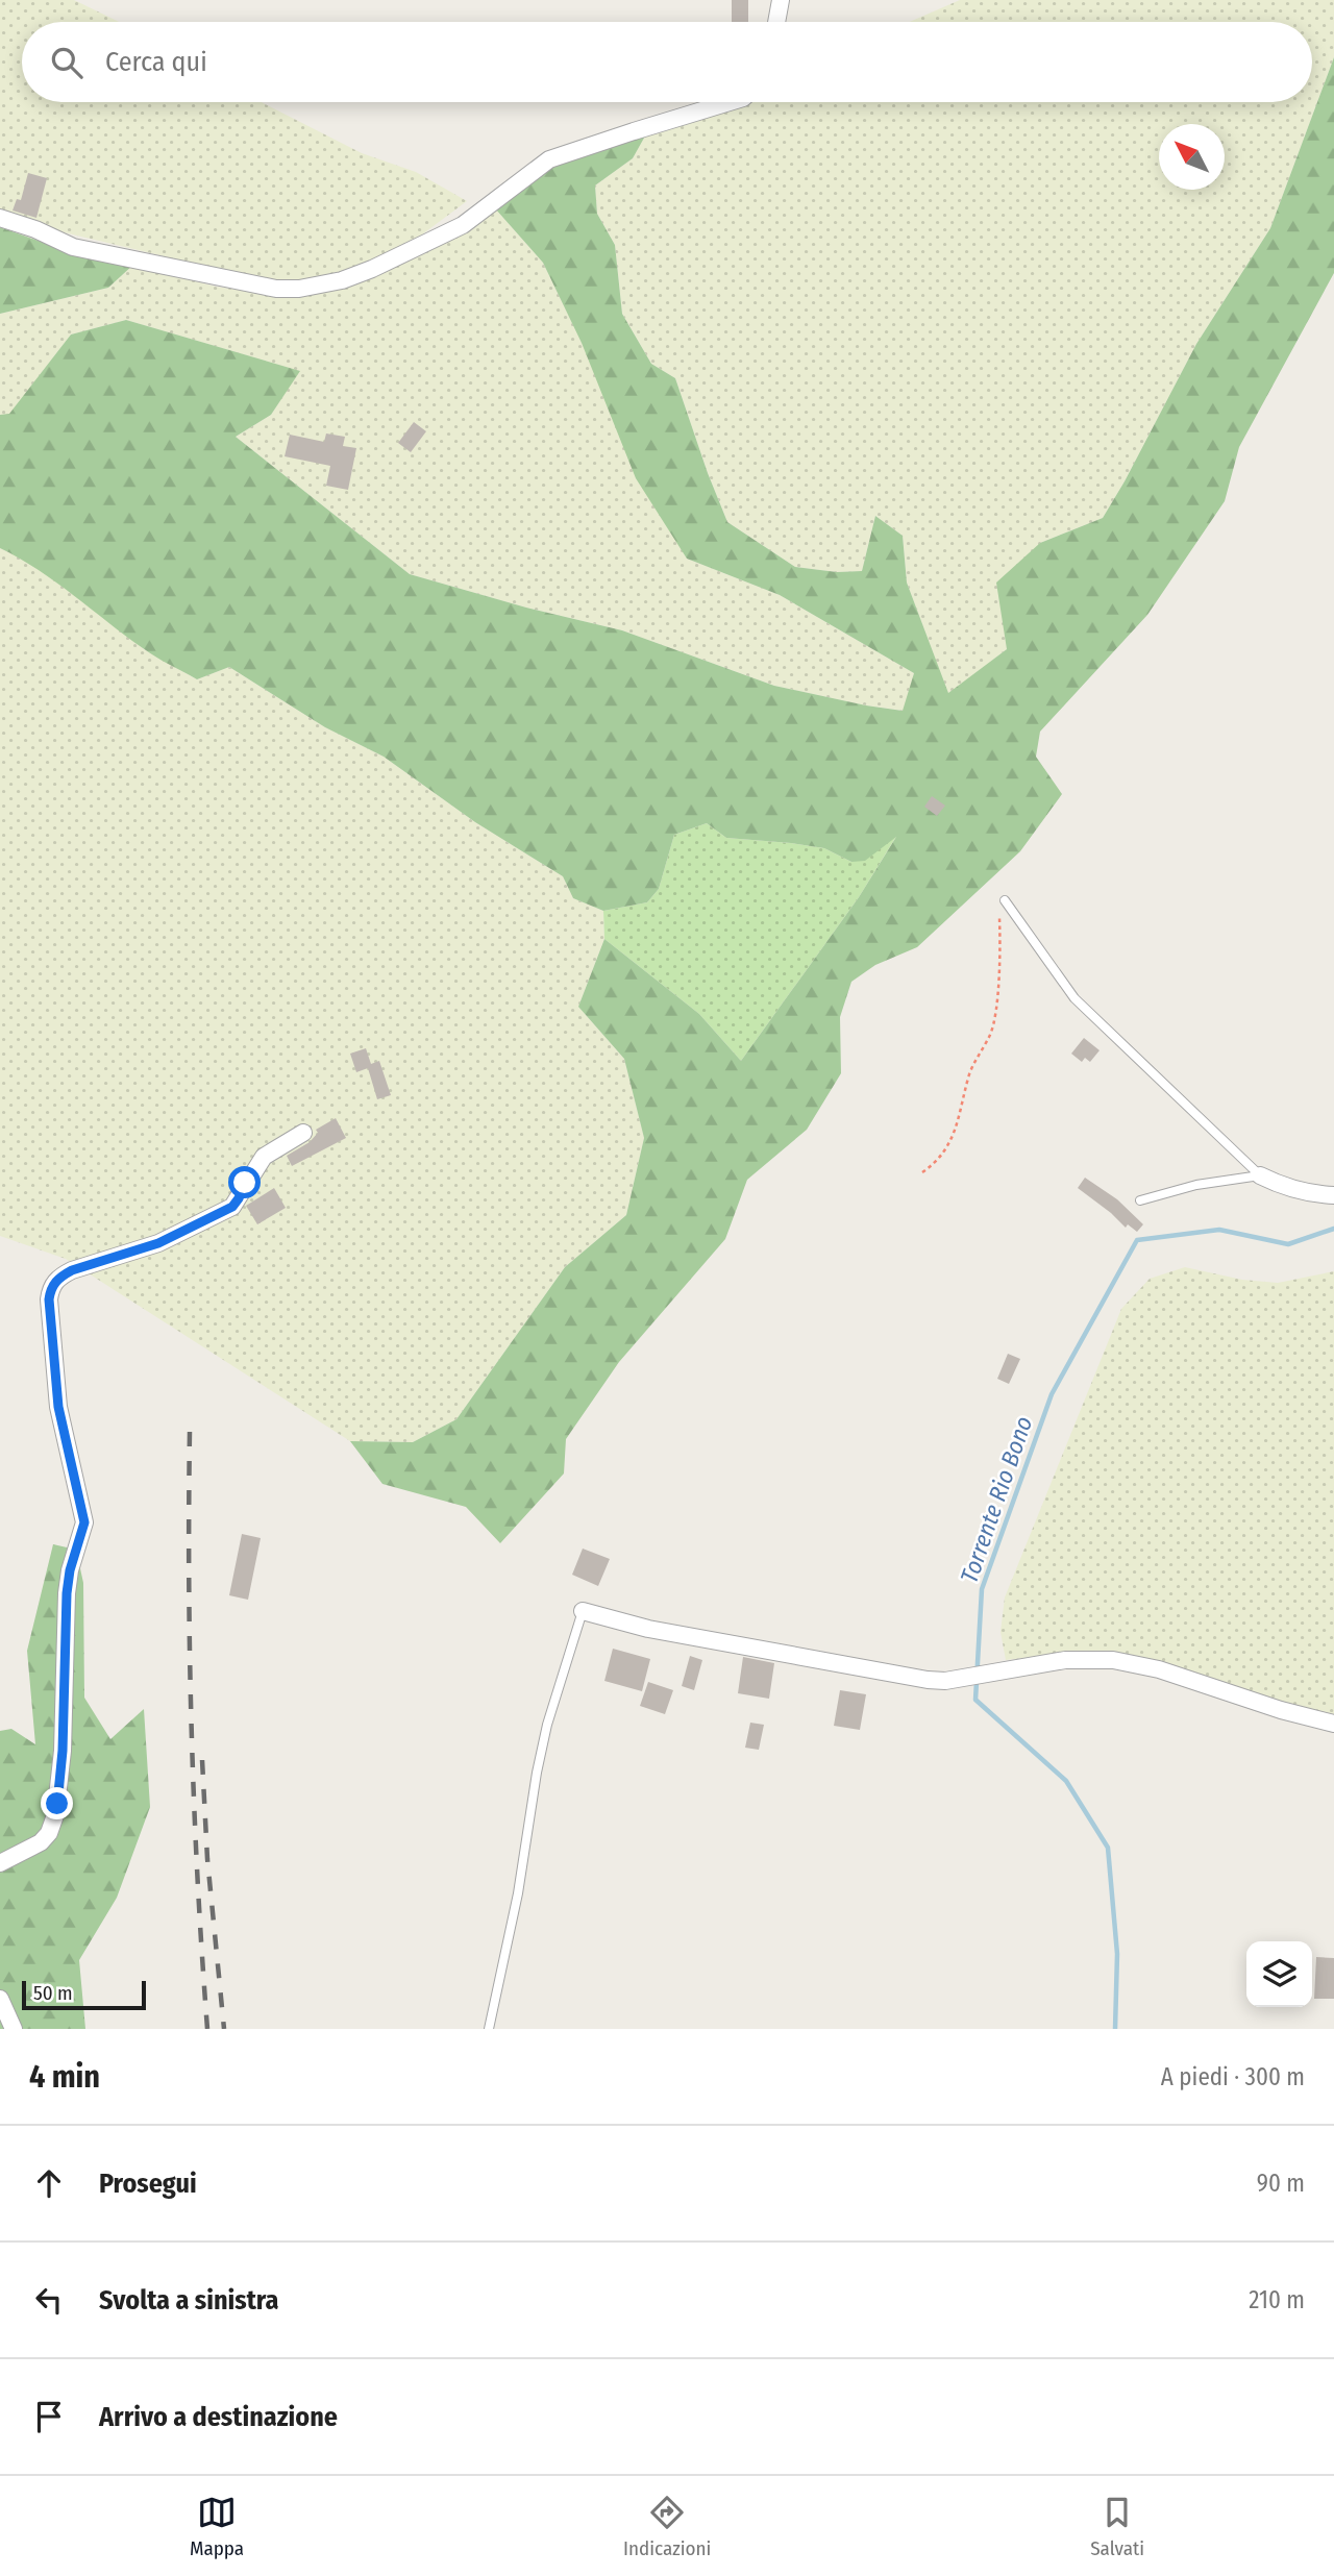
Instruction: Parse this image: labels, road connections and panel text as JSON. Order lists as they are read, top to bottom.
{
  "water": ["Torrente Rio Bono"],
  "scale_bar": "50 m",
  "north": "top left",
  "page": {
    "search": "Cerca qui",
    "scale": "50 m",
    "heading": ["4 min", "A piedi · 300 m"],
    "list": [
      ["Prosegui", "90 m"],
      ["Svolta a sinistra", "210 m"],
      "Arrivo a destinazione"
    ],
    "nav": ["Mappa", "Indicazioni", "Salvati"]
  }
}
